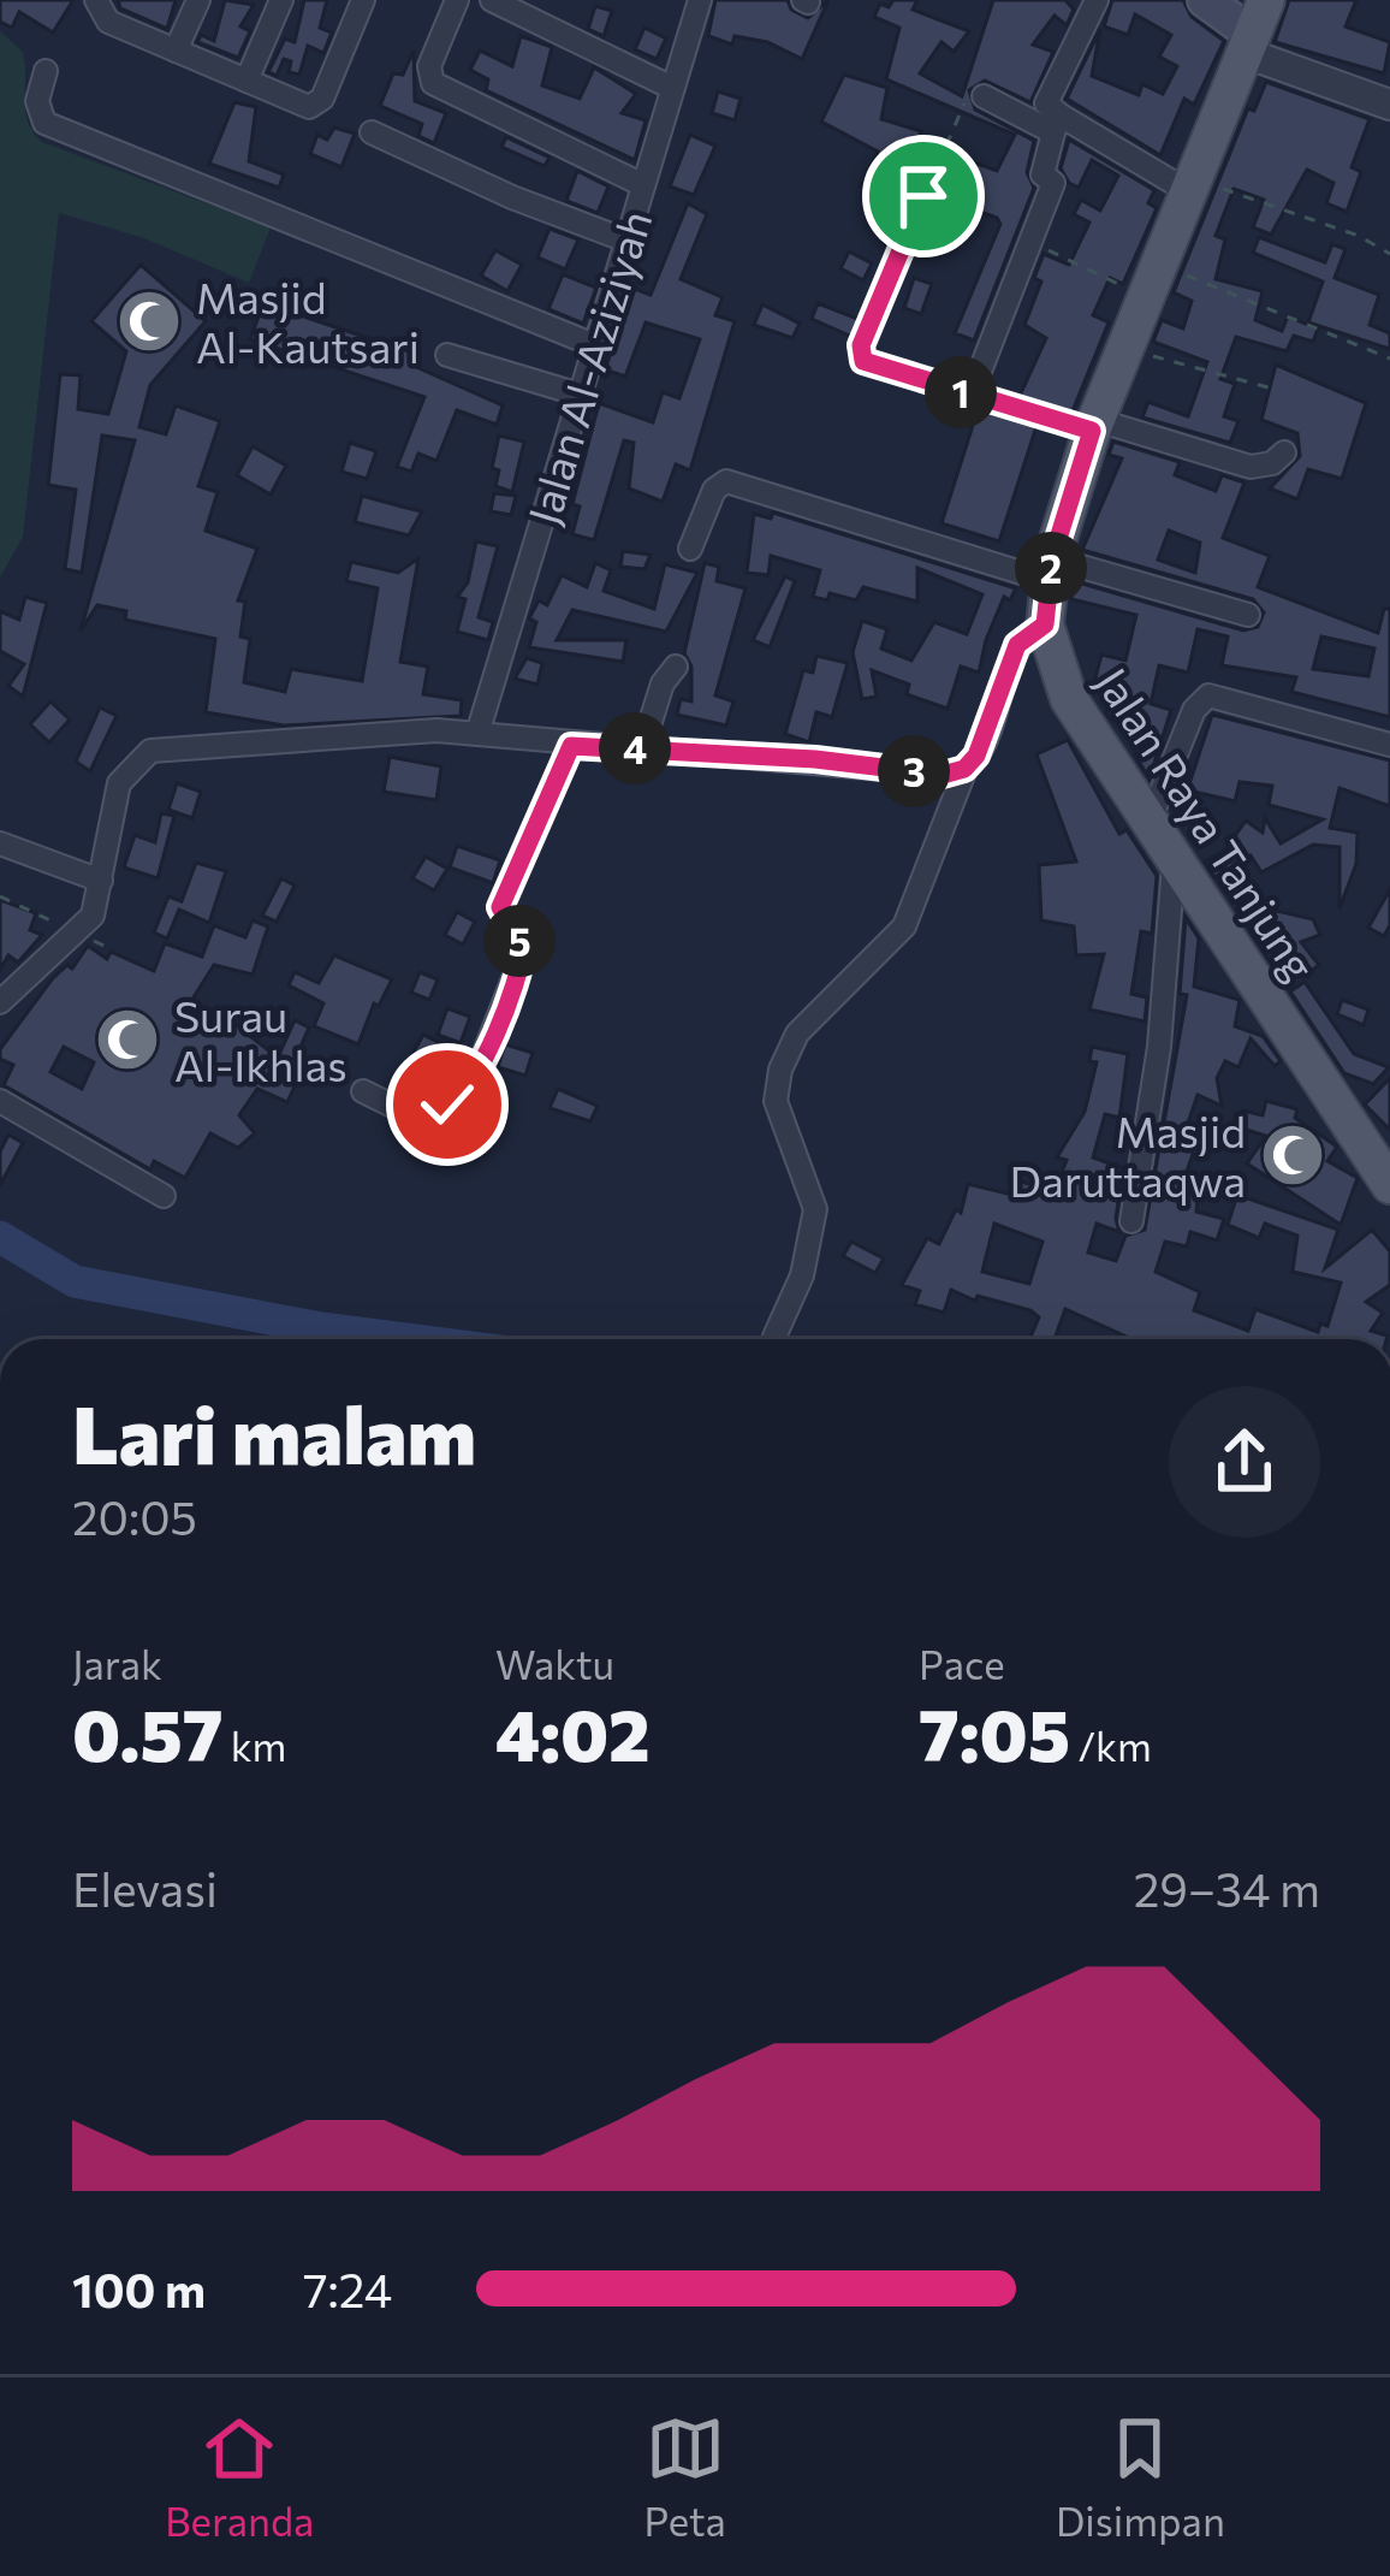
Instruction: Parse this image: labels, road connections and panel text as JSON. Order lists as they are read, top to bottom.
{
  "streets": {
    "main road": ["Jalan Raya Tanjung"],
    "street": ["Jalan Al-Aziziyah"]
  },
  "places": {
    "mosque": ["Masjid Al-Kautsari", "Surau Al-Ikhlas", "Masjid Daruttaqwa"]
  },
  "page": {
    "pins": [
      "1",
      "2",
      "4",
      "3",
      "5"
    ],
    "heading": ["Lari malam", "20:05"],
    "stats": [
      ["Jarak", "0.57 km"],
      ["Waktu", "4:02"],
      ["Pace", "7:05 /km"]
    ],
    "chart": ["Elevasi", "29–34 m"],
    "list": [
      {
        "name": "100 m",
        "note": "7:24"
      }
    ],
    "tabs": ["Beranda", "Peta", "Disimpan"]
  }
}
